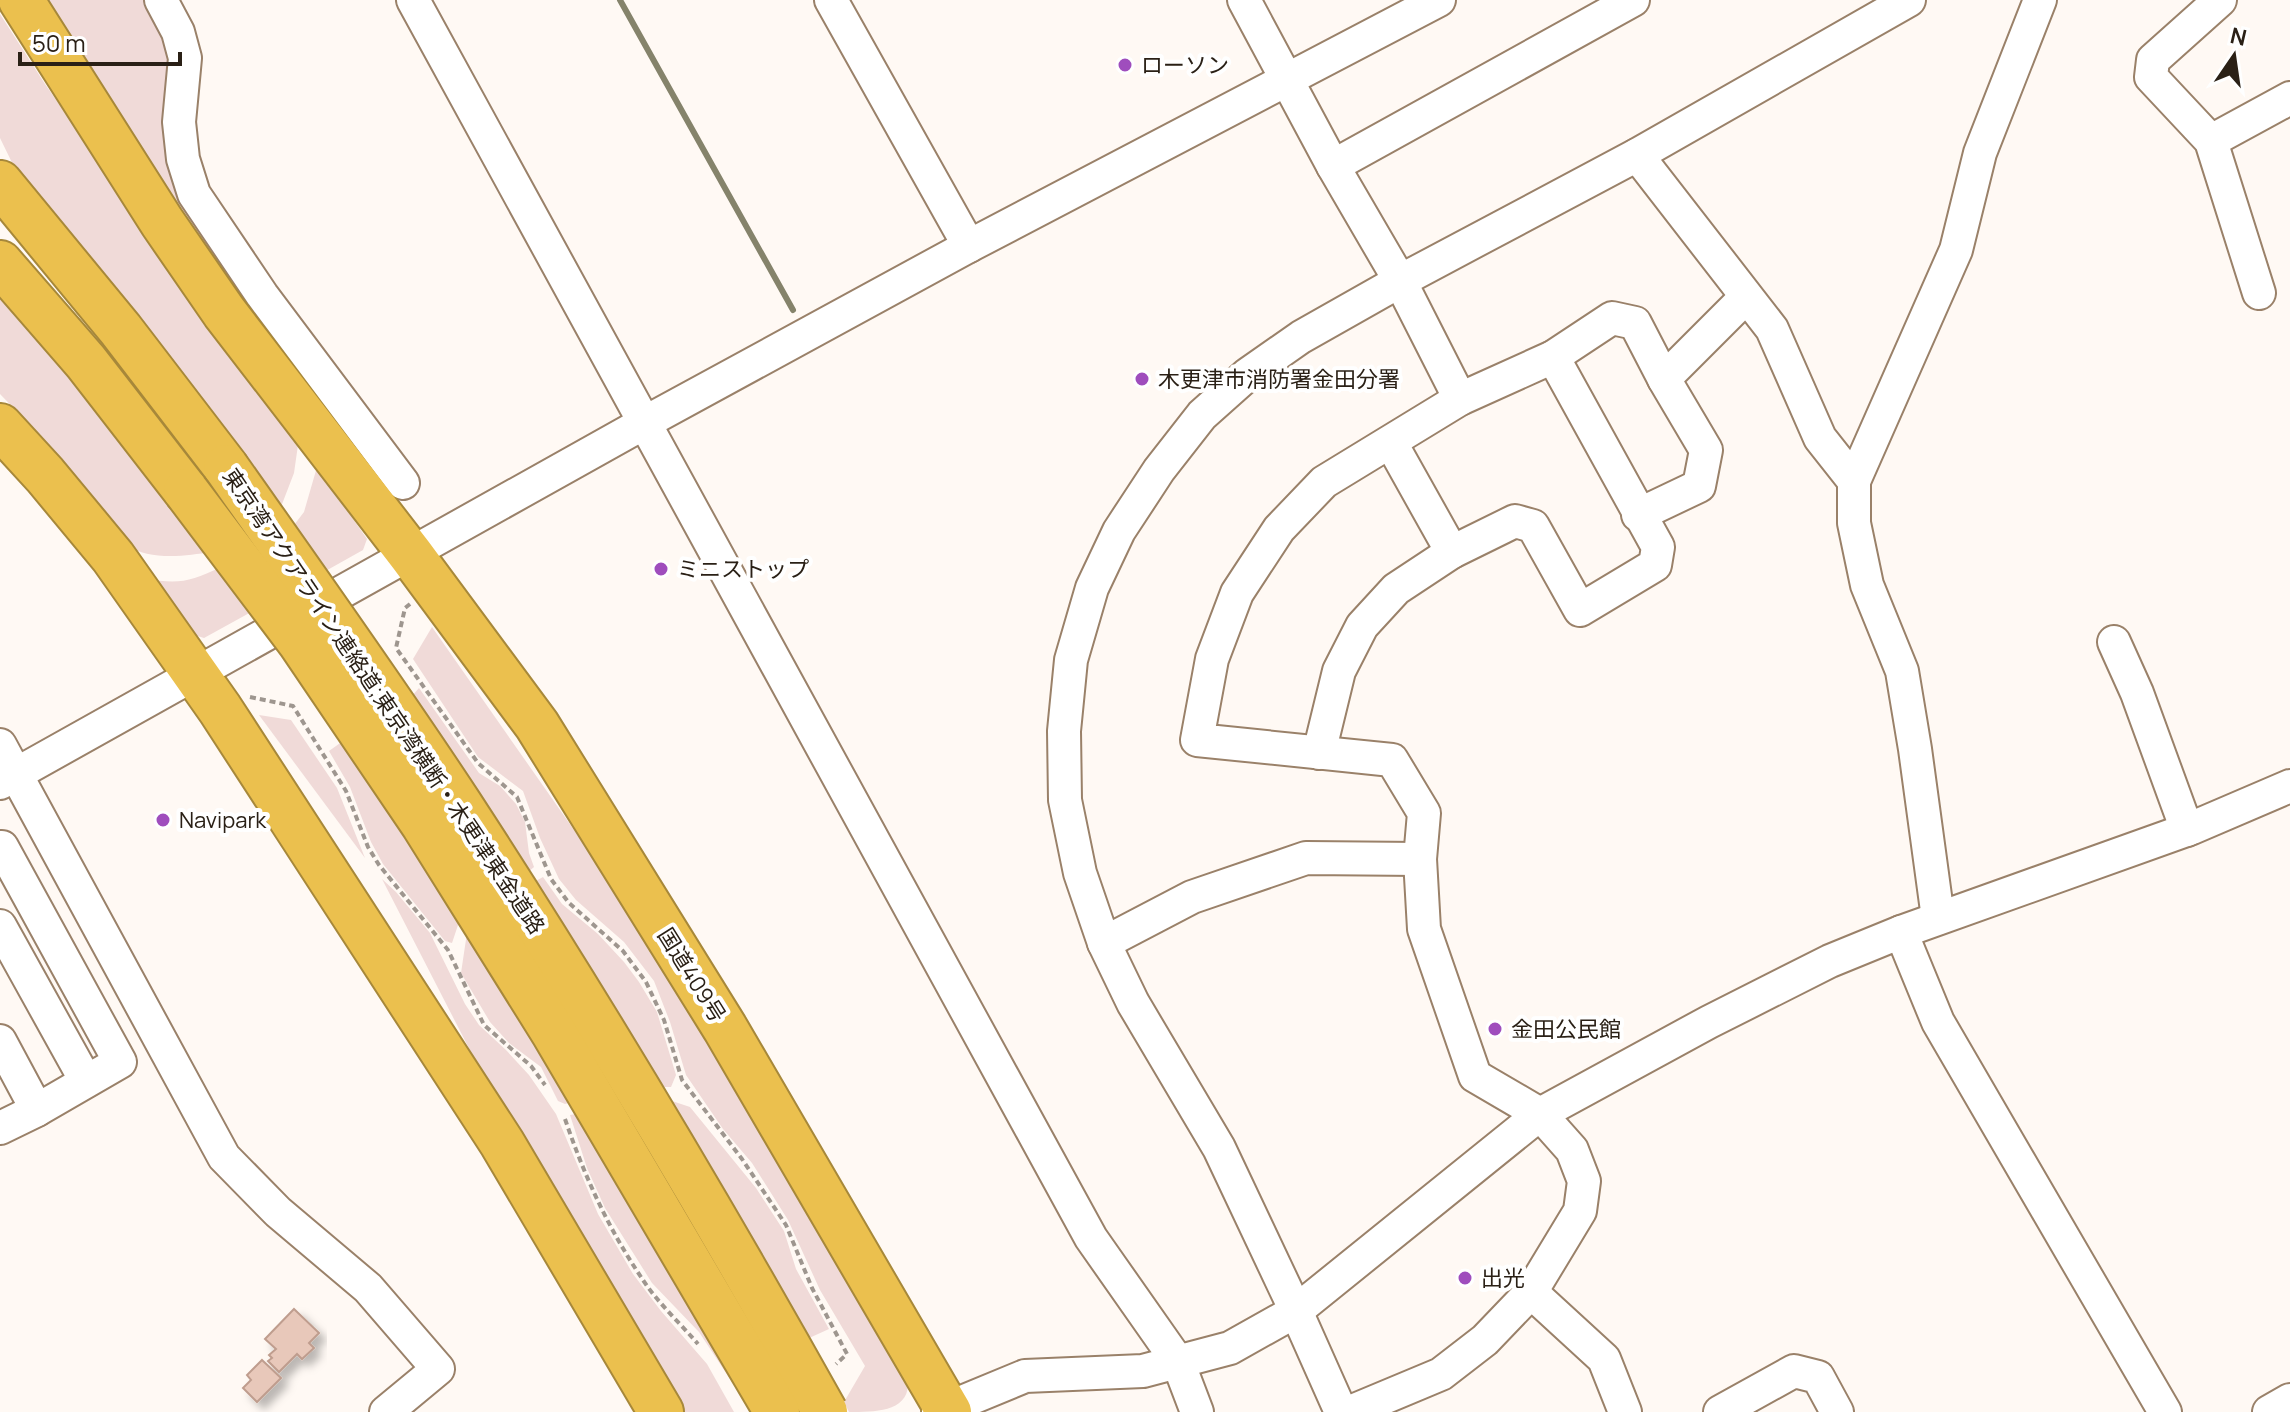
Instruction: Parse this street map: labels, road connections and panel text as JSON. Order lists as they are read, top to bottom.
{
  "streets": {
    "highway": ["東京湾アクアライン連絡道;東京湾横断・木更津東金道路", "国道409号"]
  },
  "places": [
    "ローソン",
    "木更津市消防署金田分署",
    "ミニストップ",
    "Navipark",
    "金田公民館",
    "出光"
  ],
  "scale_bar": "50 m",
  "north": "top"
}
